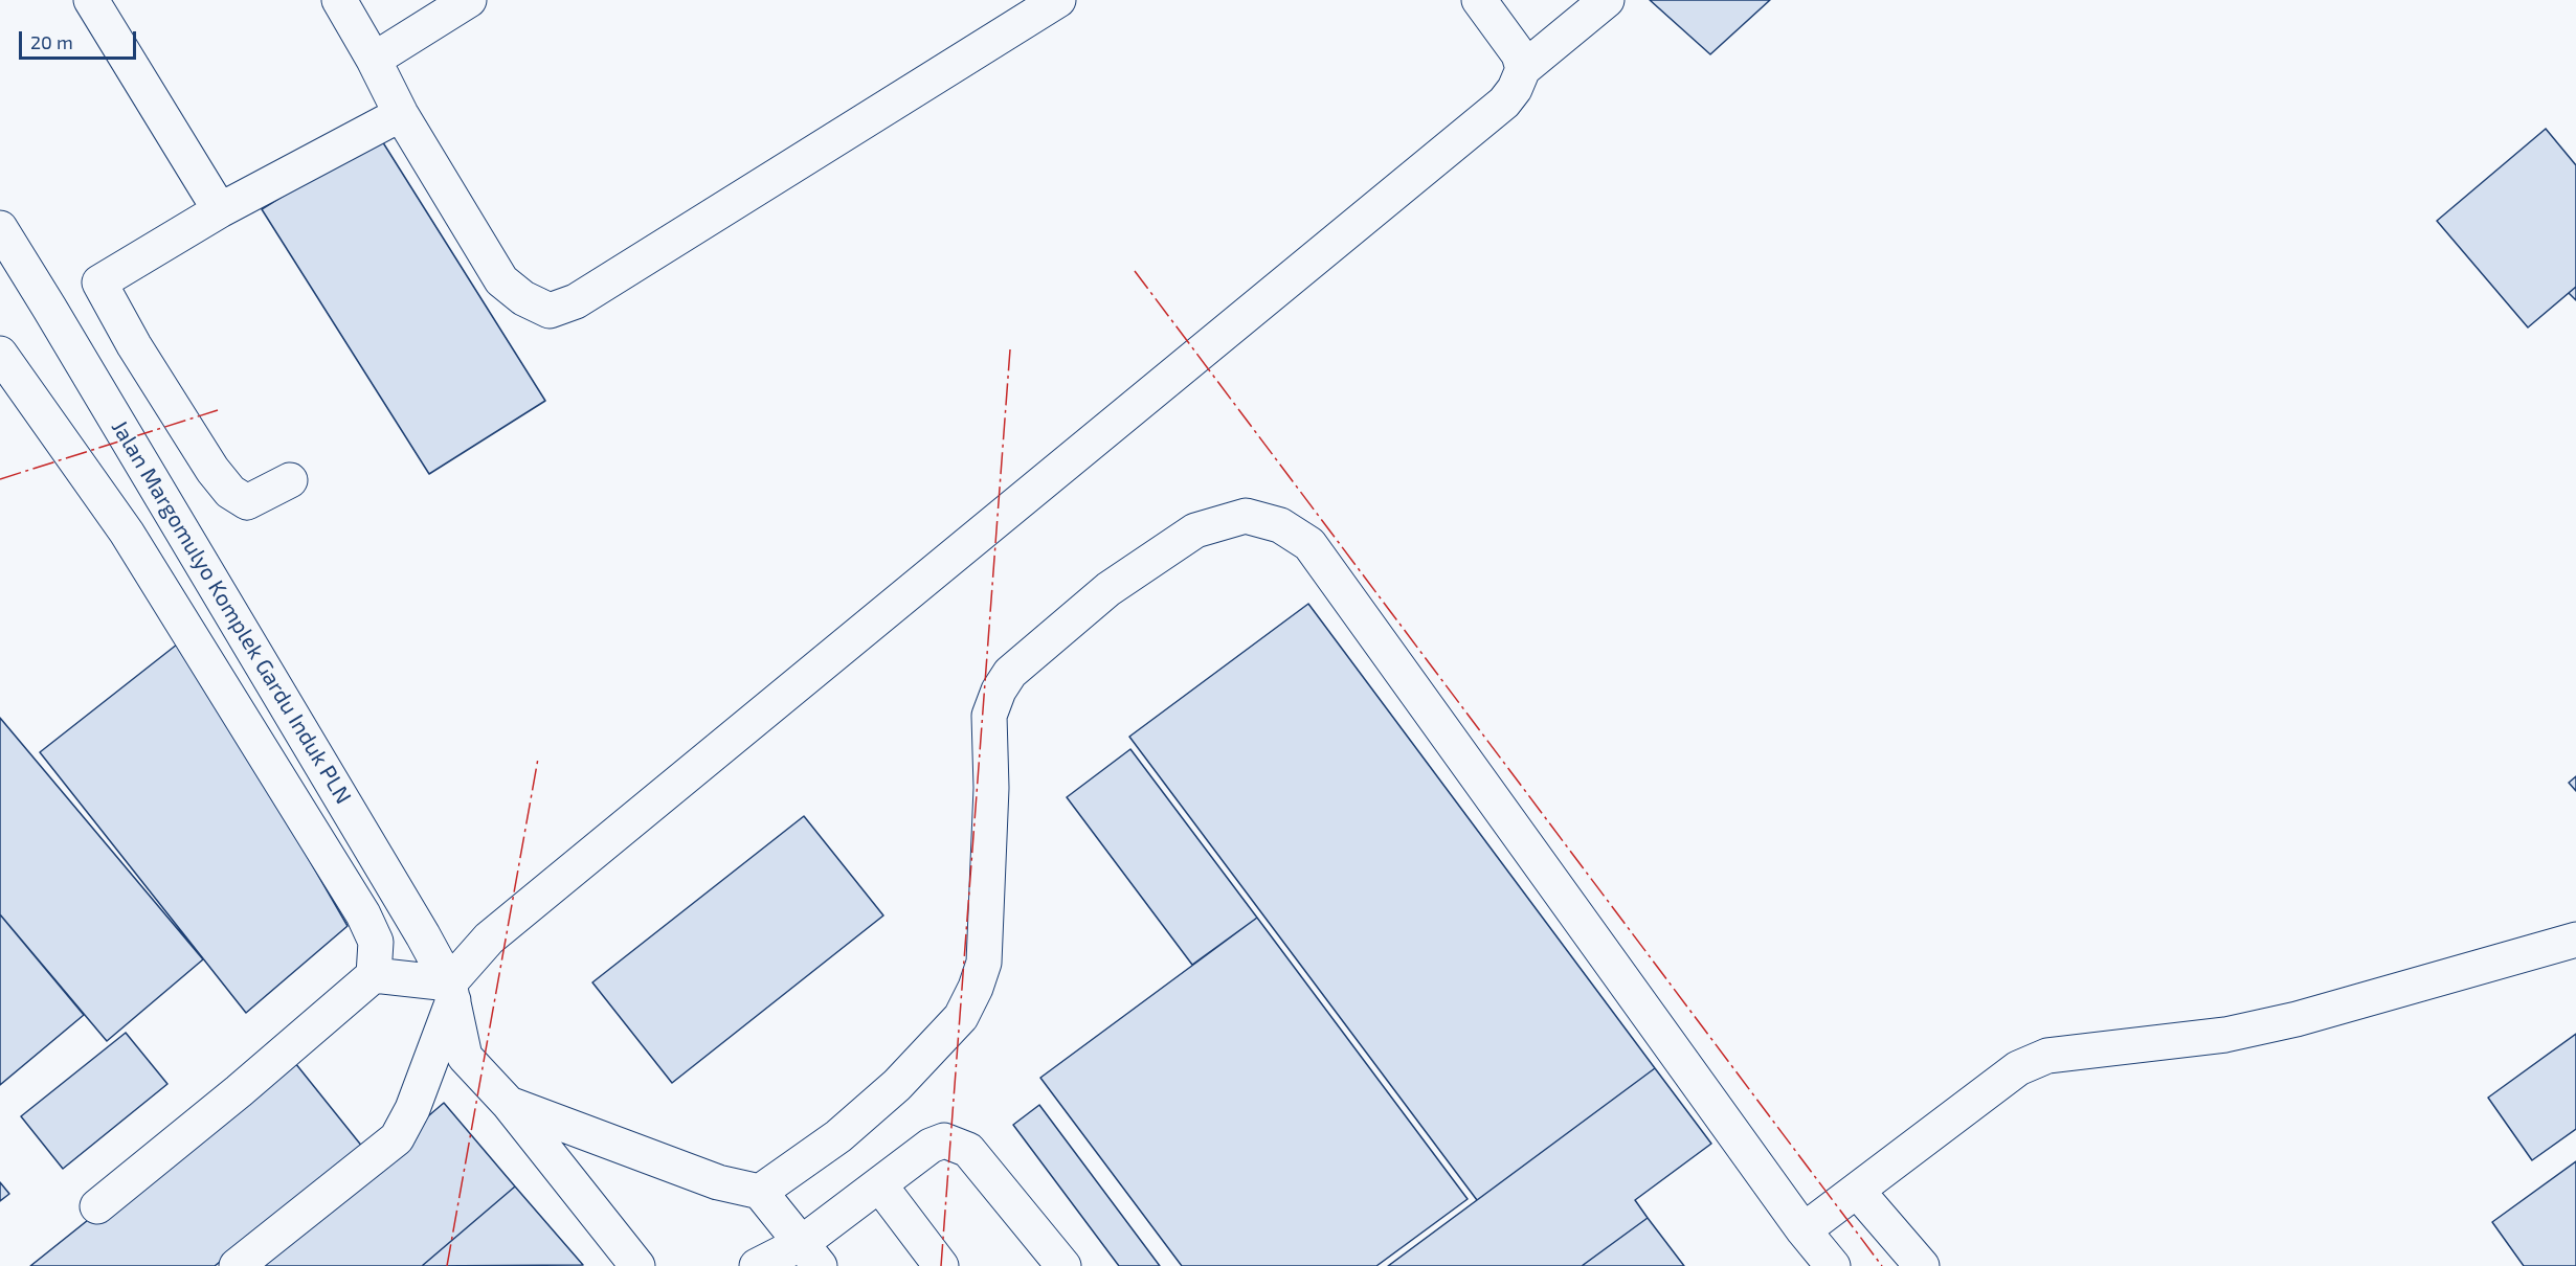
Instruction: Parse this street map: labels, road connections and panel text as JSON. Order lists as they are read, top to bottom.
{
  "streets": {
    "street": ["Jalan Margomulyo Komplek Gardu Induk PLN"]
  },
  "scale_bar": "20 m"
}
